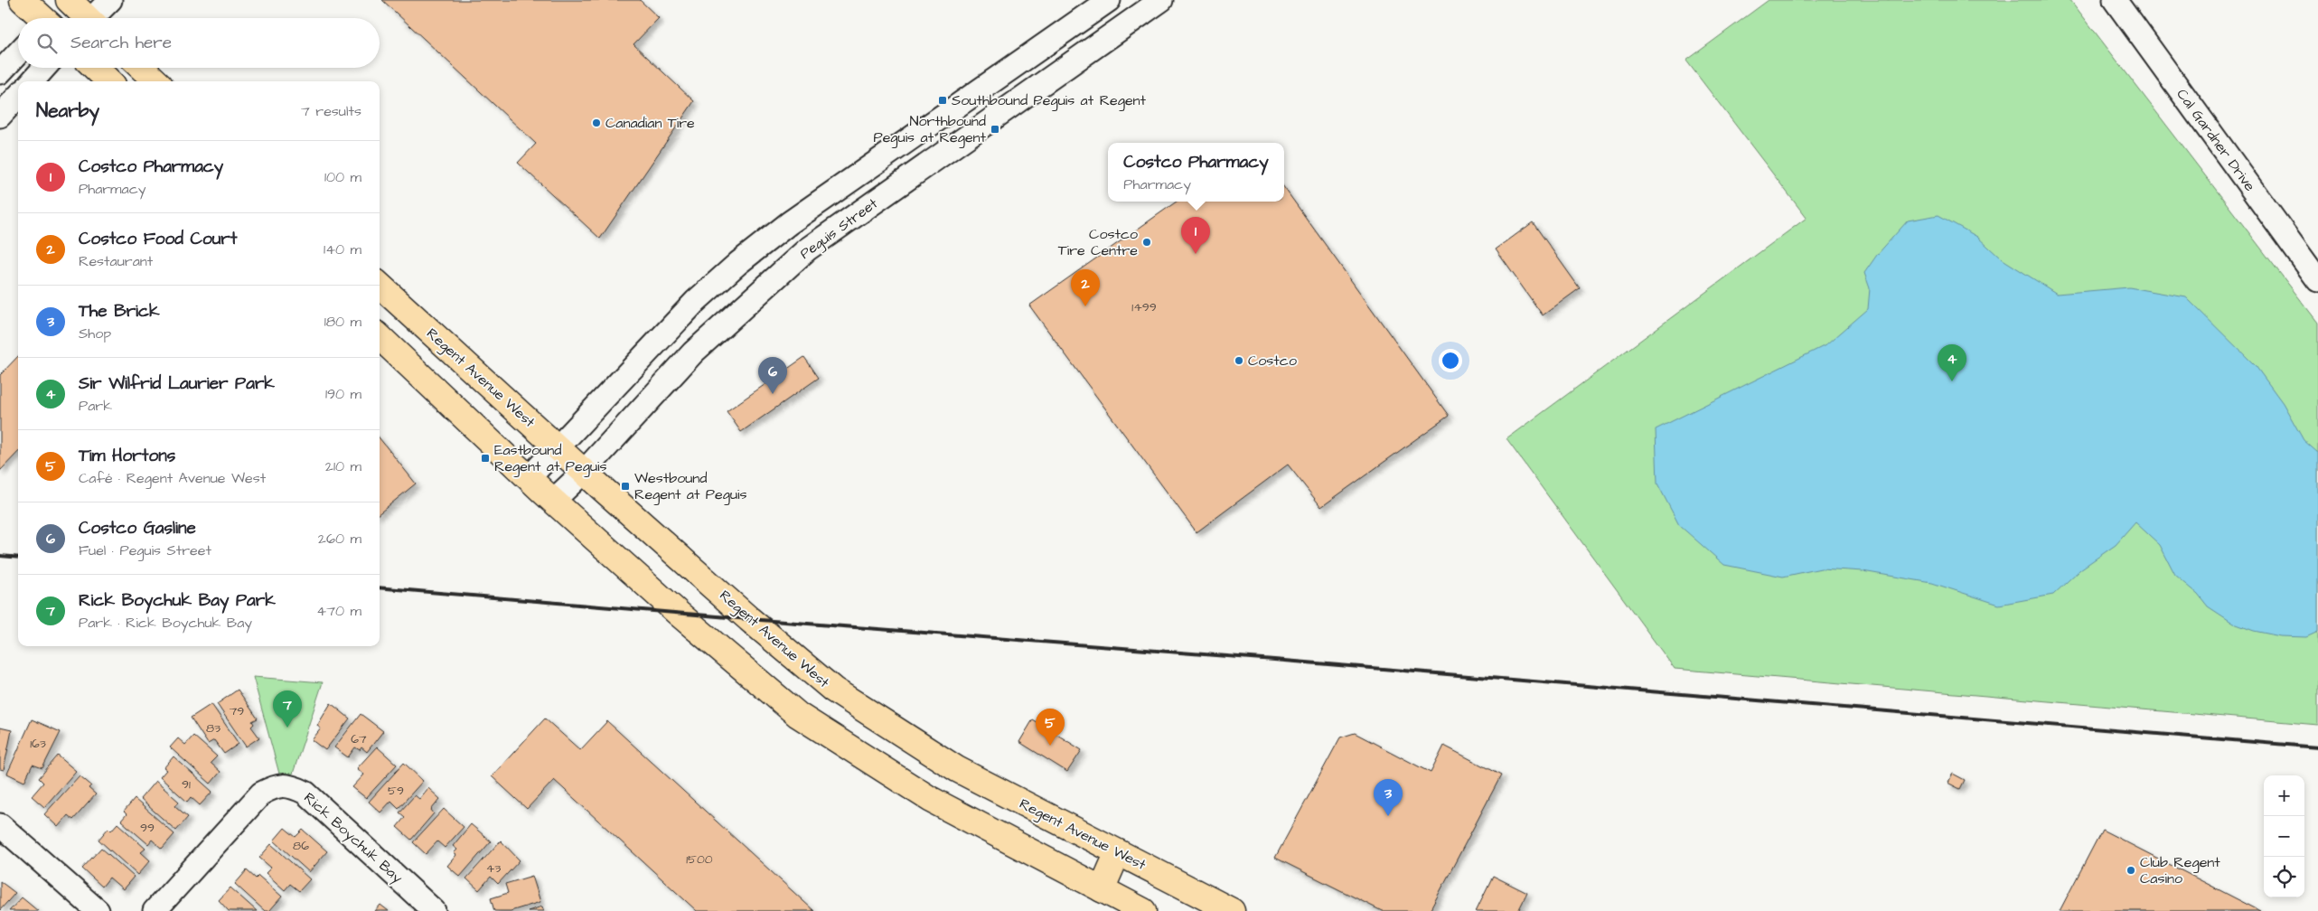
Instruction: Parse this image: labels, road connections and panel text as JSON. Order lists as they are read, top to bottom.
{
  "streets": {
    "main road": ["Regent Avenue West"],
    "street": ["Cal Gardner Drive", "Peguis Street", "Rick Boychuk Bay"]
  },
  "crossings": [
    ["Peguis Street", "Regent Avenue West"]
  ],
  "places": {
    "transit": [
      "Southbound Peguis at Regent",
      "Northbound Peguis at Regent",
      "Eastbound Regent at Peguis",
      "Westbound Regent at Peguis"
    ],
    "other": [
      "Canadian Tire",
      "Costco Tire Centre",
      "Costco",
      "Club Regent Casino"
    ]
  },
  "house_numbers": [
    "1499",
    "79",
    "83",
    "67",
    "163",
    "91",
    "59",
    "99",
    "86",
    "1500",
    "43"
  ],
  "page": {
    "search": "Search here",
    "heading": ["Nearby", "7 results"],
    "list": [
      {
        "mark": "1",
        "name": "Costco Pharmacy",
        "note": "Pharmacy",
        "value": "100 m"
      },
      {
        "mark": "2",
        "name": "Costco Food Court",
        "note": "Restaurant",
        "value": "140 m"
      },
      {
        "mark": "3",
        "name": "The Brick",
        "note": "Shop",
        "value": "180 m"
      },
      {
        "mark": "4",
        "name": "Sir Wilfrid Laurier Park",
        "note": "Park",
        "value": "190 m"
      },
      {
        "mark": "5",
        "name": "Tim Hortons",
        "note": "Café · Regent Avenue West",
        "value": "210 m"
      },
      {
        "mark": "6",
        "name": "Costco Gasline",
        "note": "Fuel · Peguis Street",
        "value": "260 m"
      },
      {
        "mark": "7",
        "name": "Rick Boychuk Bay Park",
        "note": "Park · Rick Boychuk Bay",
        "value": "470 m"
      }
    ],
    "popup": ["Costco Pharmacy", "Pharmacy"],
    "pins": [
      "1",
      "2",
      "4",
      "6",
      "7",
      "5",
      "3"
    ],
    "map_buttons": ["+", "−"]
  }
}
